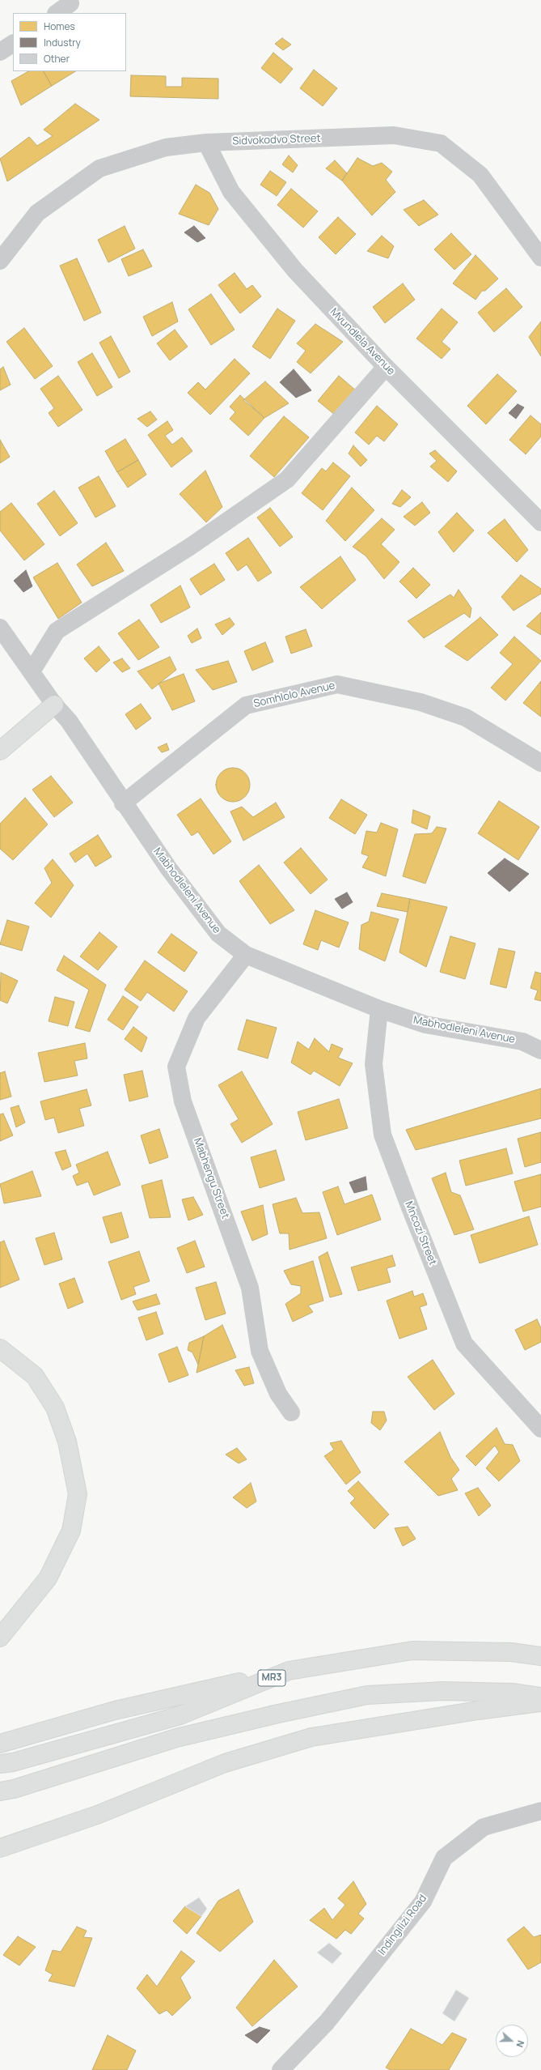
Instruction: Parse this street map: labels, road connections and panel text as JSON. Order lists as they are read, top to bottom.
{
  "streets": {
    "main road": ["MR3"],
    "street": [
      "Sidvokodvo Street",
      "Mvundlela Avenue",
      "Somhlolo Avenue",
      "Mabhodleleni Avenue",
      "Mabhengu Street",
      "Mncozi Street",
      "Indingilizi Road"
    ]
  },
  "crossings": [
    ["Sidvokodvo Street", "Mvundlela Avenue"],
    ["Somhlolo Avenue", "Mabhodleleni Avenue"],
    ["Mabhodleleni Avenue", "Mabhengu Street"],
    ["Mabhodleleni Avenue", "Mncozi Street"]
  ],
  "legend": ["Homes", "Industry", "Other"],
  "north": "right"
}
